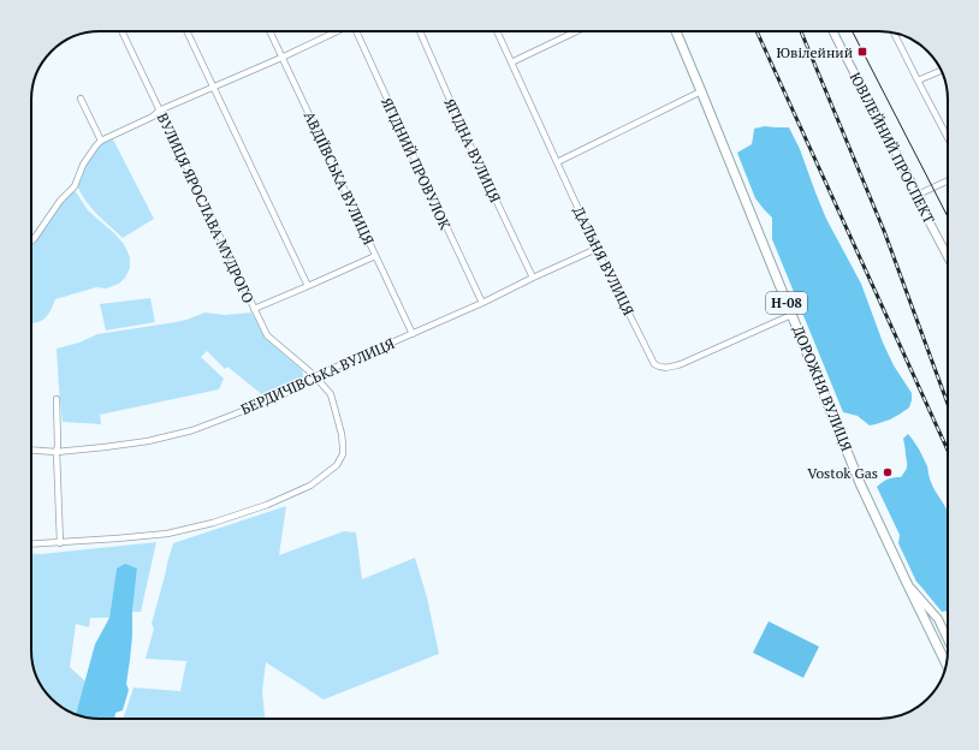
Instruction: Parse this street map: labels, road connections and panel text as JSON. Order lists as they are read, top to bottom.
{
  "streets": {
    "main road": ["ЮВІЛЕЙНИЙ ПРОСПЕКТ", "Н-08", "ДОРОЖНЯ ВУЛИЦЯ"],
    "street": [
      "ЯГІДНА ВУЛИЦЯ",
      "ЯГІДНИЙ ПРОВУЛОК",
      "АВДІЇВСЬКА ВУЛИЦЯ",
      "ВУЛИЦЯ ЯРОСЛАВА МУДРОГО",
      "ДАЛЬНЯ ВУЛИЦЯ",
      "БЕРДИЧІВСЬКА ВУЛИЦЯ"
    ]
  },
  "crossings": [
    ["ЯГІДНА ВУЛИЦЯ", "БЕРДИЧІВСЬКА ВУЛИЦЯ"],
    ["ЯГІДНИЙ ПРОВУЛОК", "БЕРДИЧІВСЬКА ВУЛИЦЯ"],
    ["АВДІЇВСЬКА ВУЛИЦЯ", "БЕРДИЧІВСЬКА ВУЛИЦЯ"],
    ["ВУЛИЦЯ ЯРОСЛАВА МУДРОГО", "БЕРДИЧІВСЬКА ВУЛИЦЯ"],
    ["ДАЛЬНЯ ВУЛИЦЯ", "БЕРДИЧІВСЬКА ВУЛИЦЯ"],
    ["ДАЛЬНЯ ВУЛИЦЯ", "ДОРОЖНЯ ВУЛИЦЯ"]
  ],
  "places": {
    "transit": ["Ювілейний"],
    "other": ["Vostok Gas"]
  }
}
